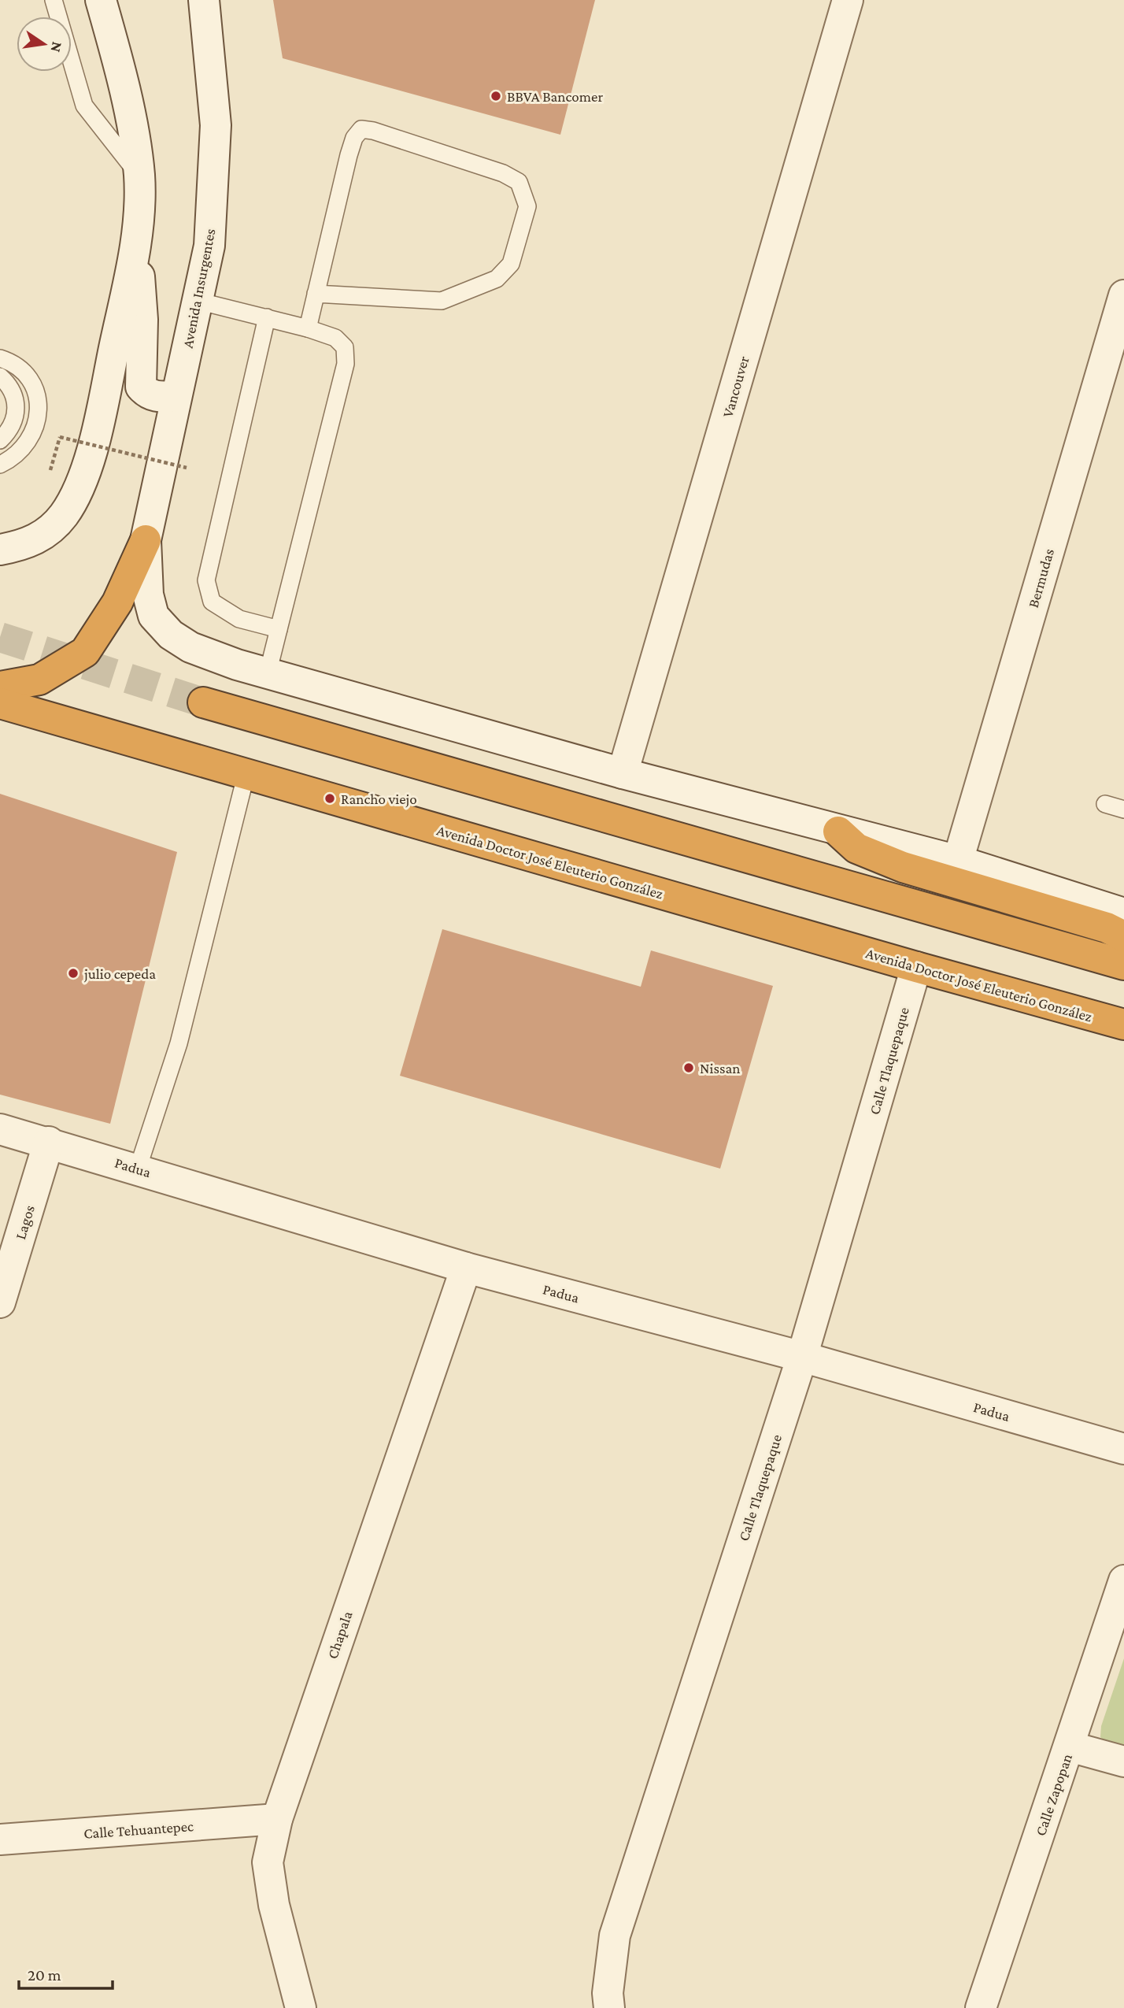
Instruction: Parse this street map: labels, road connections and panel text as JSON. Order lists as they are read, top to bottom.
{
  "streets": {
    "highway": ["Avenida Doctor José Eleuterio González"],
    "street": [
      "Avenida Insurgentes",
      "Vancouver",
      "Bermudas",
      "Calle Tlaquepaque",
      "Padua",
      "Lagos",
      "Chapala",
      "Calle Zapopan",
      "Calle Tehuantepec"
    ]
  },
  "crossings": [
    ["Avenida Doctor José Eleuterio González", "Calle Tlaquepaque"],
    ["Calle Tlaquepaque", "Padua"],
    ["Padua", "Lagos"],
    ["Padua", "Chapala"],
    ["Chapala", "Calle Tehuantepec"]
  ],
  "places": [
    "BBVA Bancomer",
    "Rancho viejo",
    "julio cepeda",
    "Nissan"
  ],
  "scale_bar": "20 m",
  "north": "right"
}
